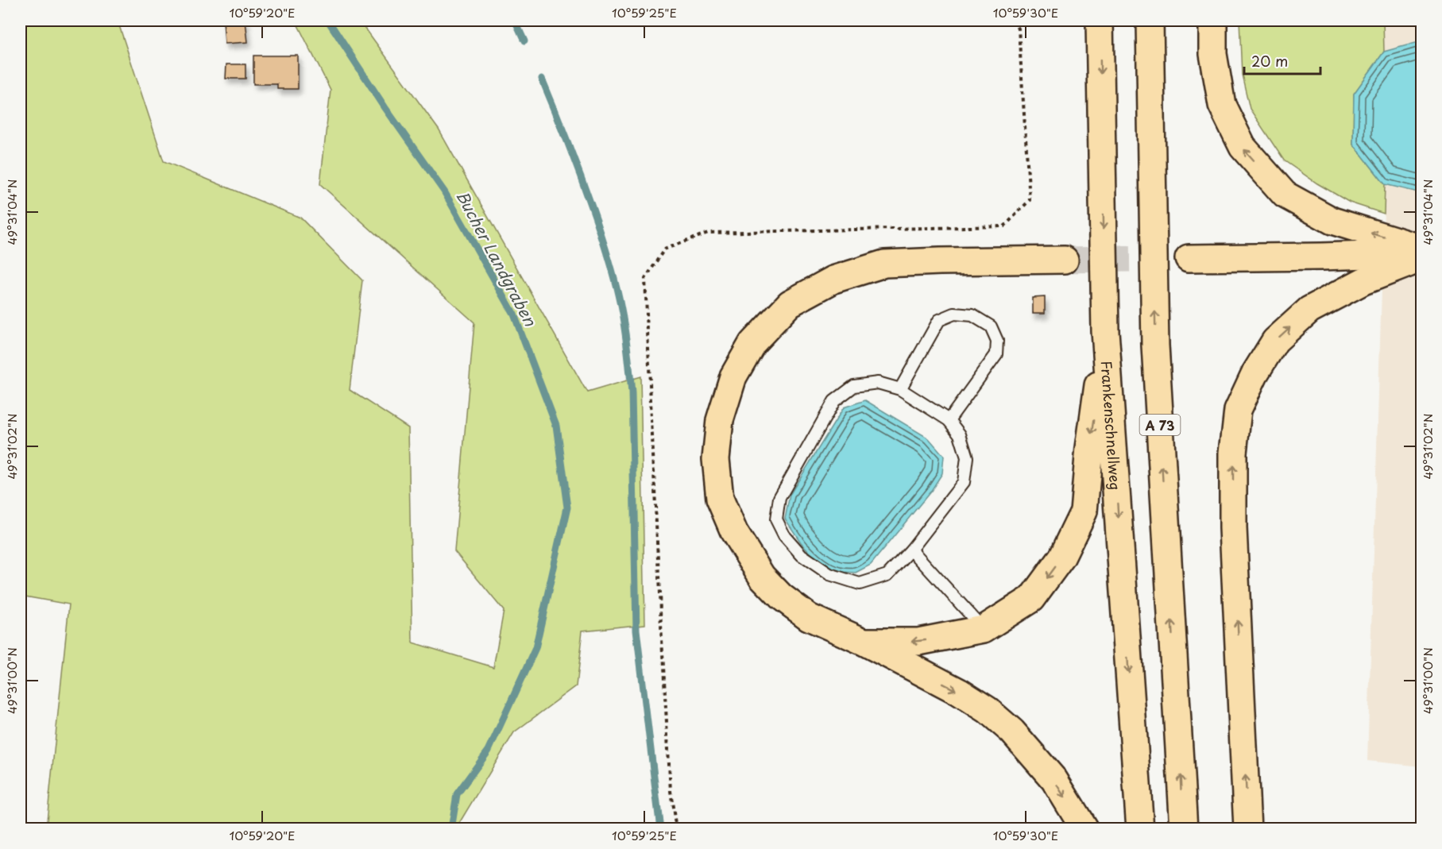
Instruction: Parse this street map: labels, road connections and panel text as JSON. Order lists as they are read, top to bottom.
{
  "streets": {
    "highway": ["Frankenschnellweg", "A 73"]
  },
  "water": ["Bucher Landgraben"],
  "scale_bar": "20 m",
  "coordinates": [
    "10°59'20\"E",
    "10°59'25\"E",
    "10°59'30\"E",
    "49°31'04\"N",
    "49°31'02\"N",
    "49°31'00\"N"
  ]
}
